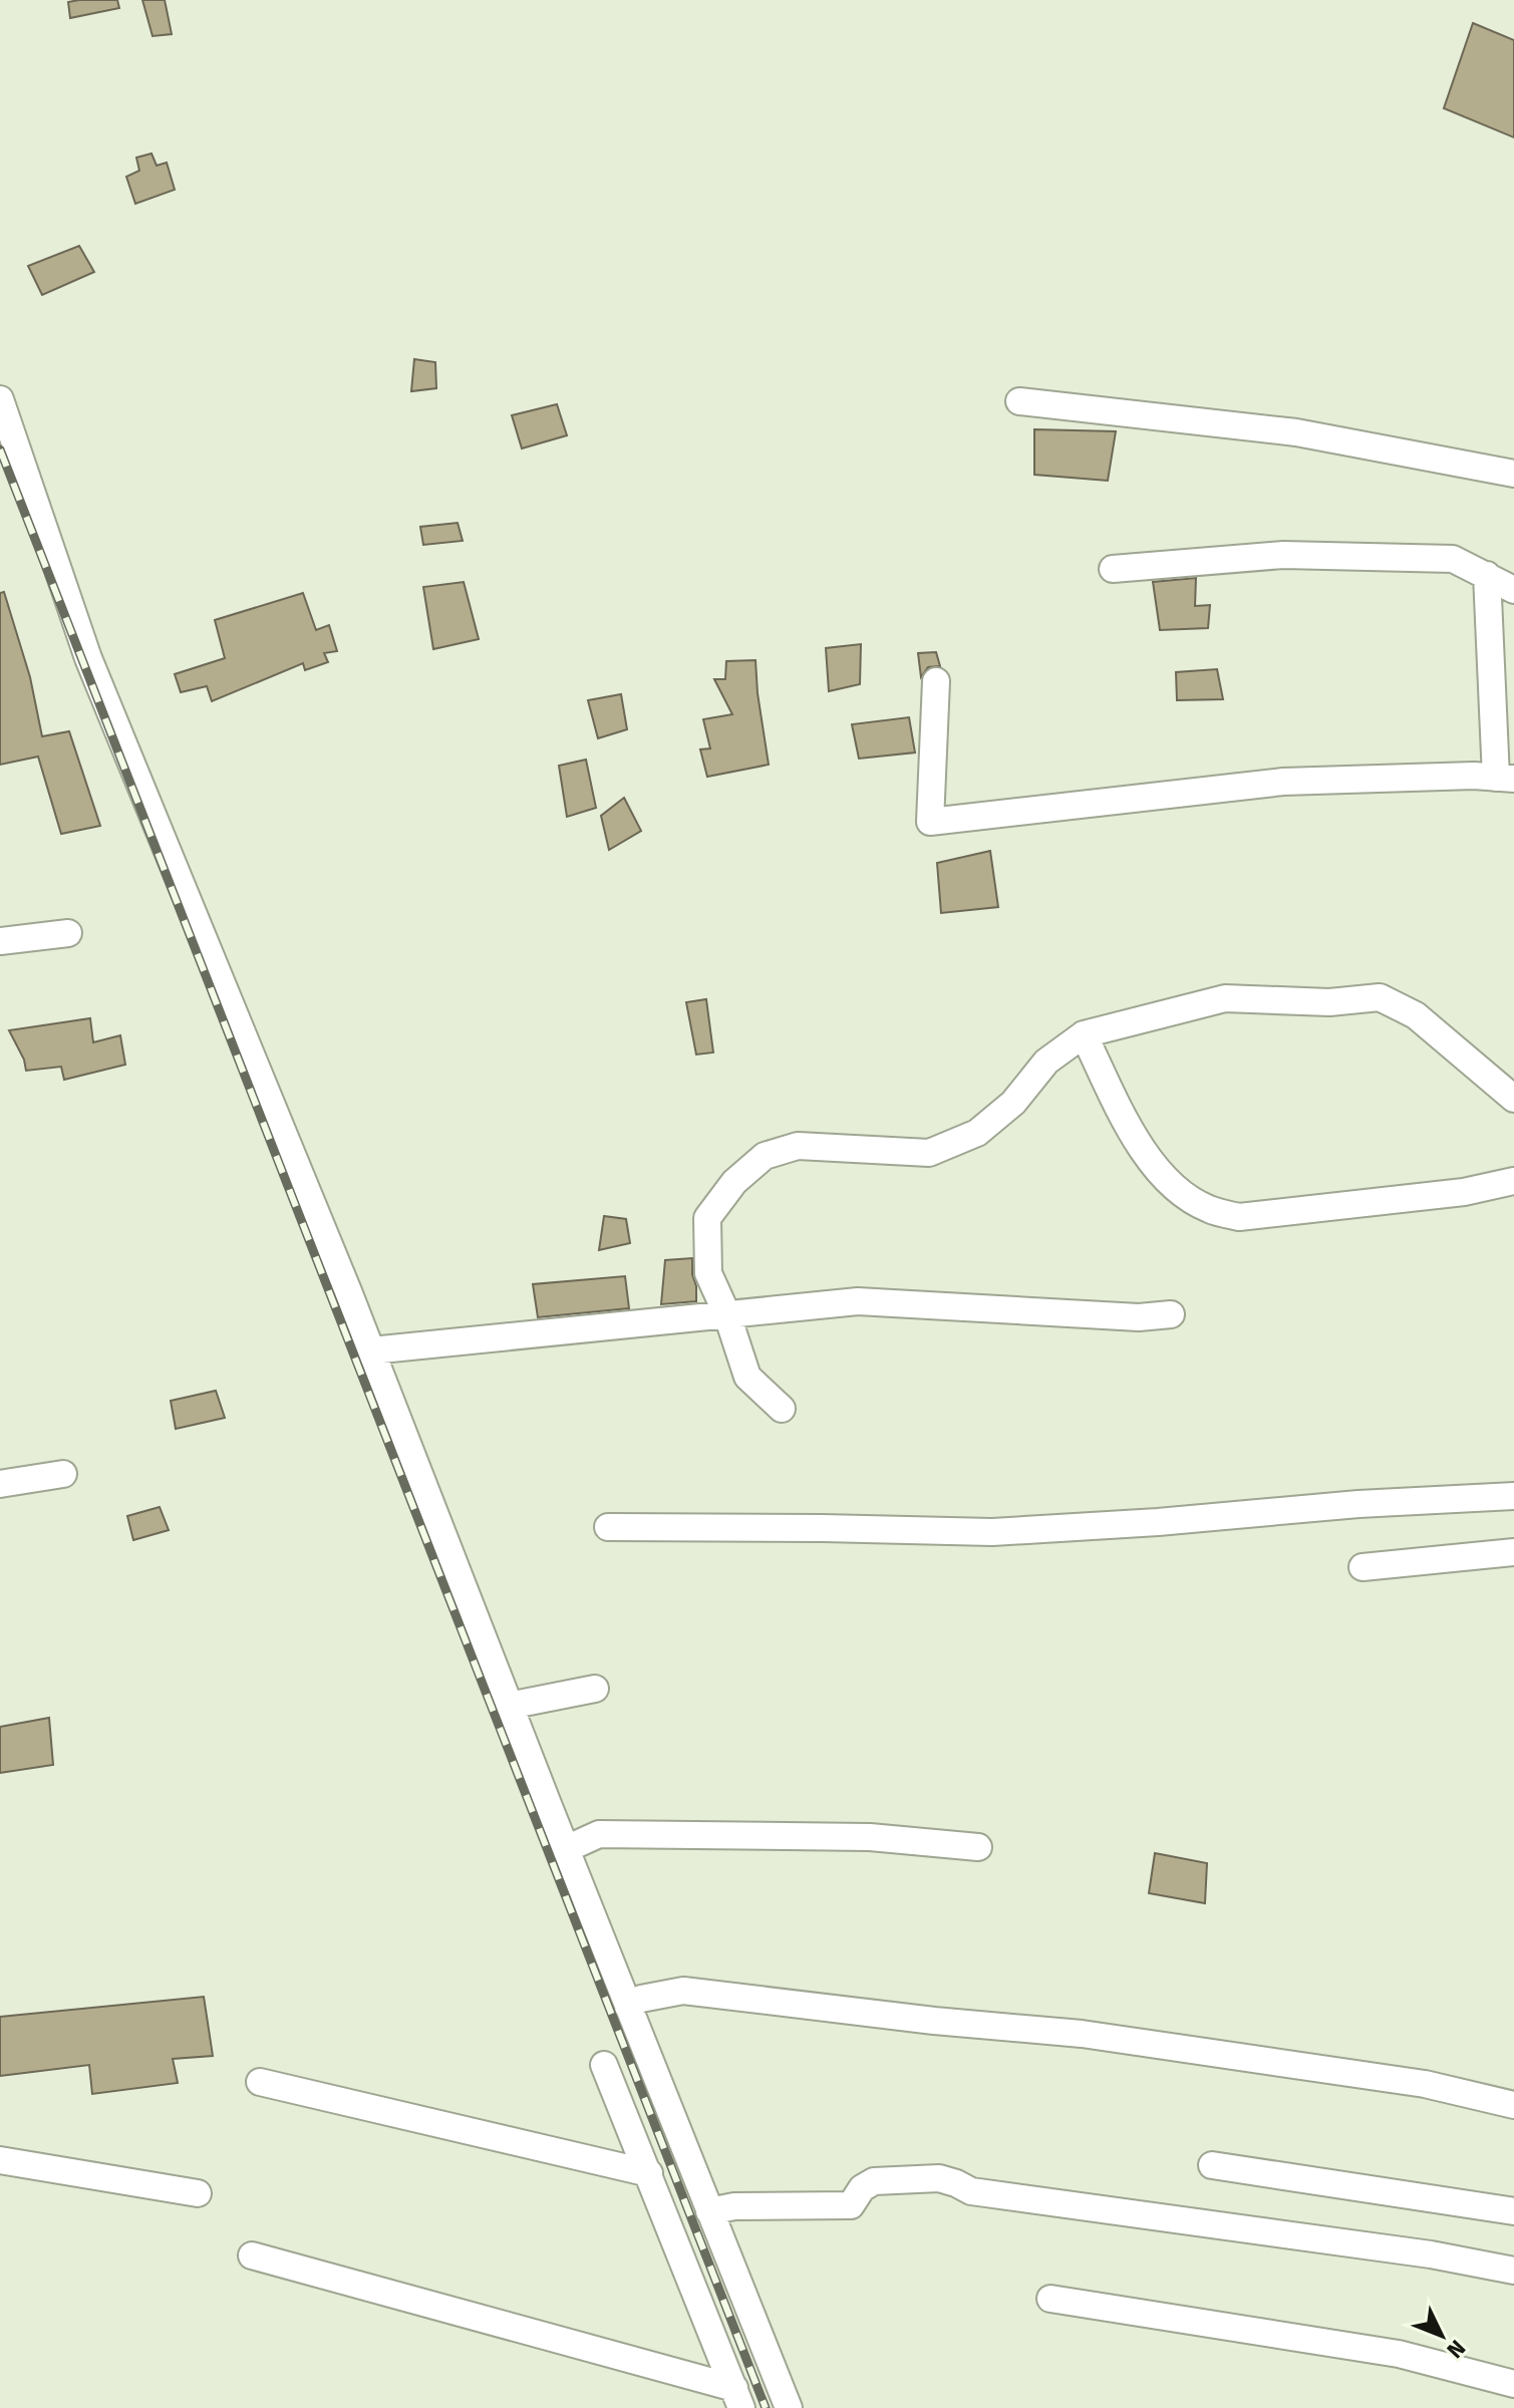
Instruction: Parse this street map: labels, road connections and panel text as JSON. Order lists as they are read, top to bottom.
{
  "north": "bottom right"
}
